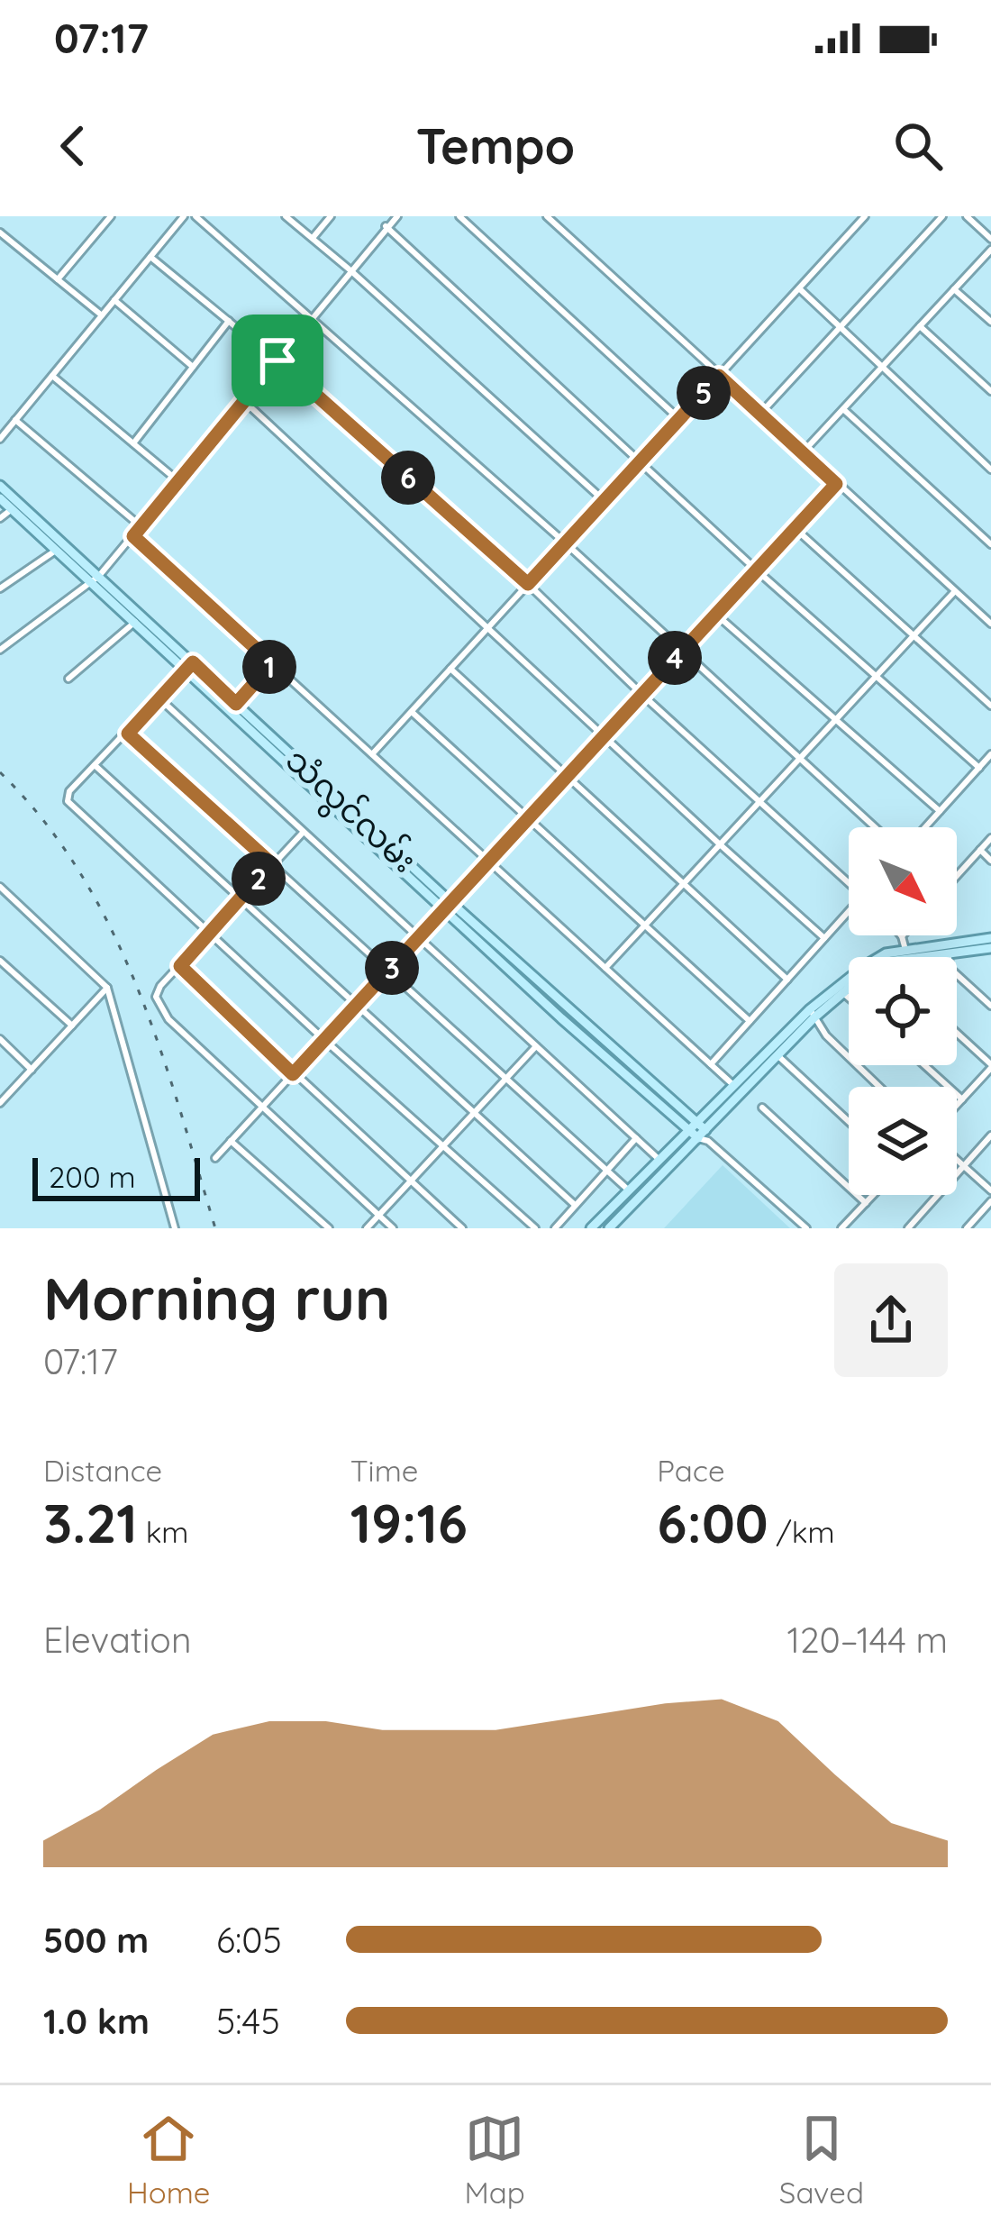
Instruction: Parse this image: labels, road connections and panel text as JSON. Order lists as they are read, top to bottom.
{
  "streets": {
    "main road": ["သံလွင်လမ်း"]
  },
  "scale_bar": "200 m",
  "north": "bottom right",
  "page": {
    "status": "07:17",
    "header": "Tempo",
    "pins": [
      "5",
      "6",
      "4",
      "1",
      "2",
      "3"
    ],
    "scale": "200 m",
    "heading": ["Morning run", "07:17"],
    "stats": [
      ["Distance", "3.21 km"],
      ["Time", "19:16"],
      ["Pace", "6:00 /km"]
    ],
    "chart": ["Elevation", "120–144 m"],
    "list": [
      {
        "name": "500 m",
        "note": "6:05"
      },
      {
        "name": "1.0 km",
        "note": "5:45"
      }
    ],
    "tabs": ["Home", "Map", "Saved"]
  }
}
